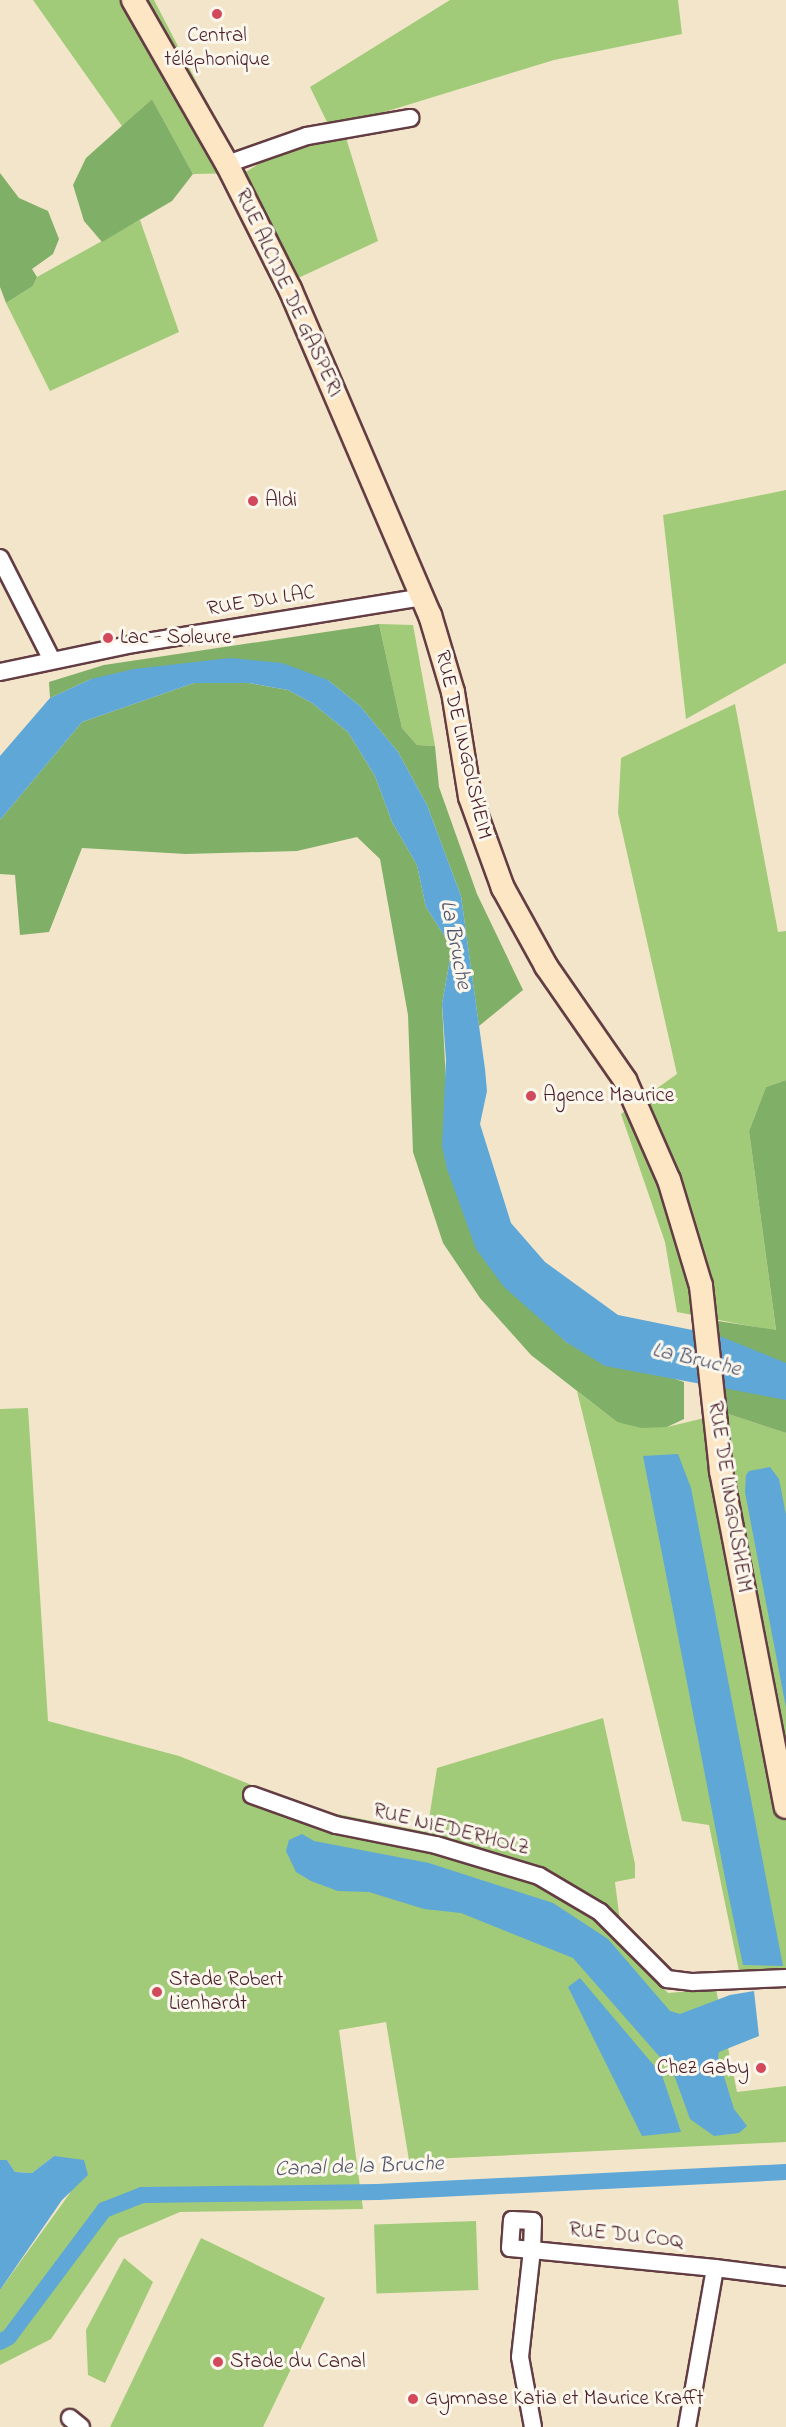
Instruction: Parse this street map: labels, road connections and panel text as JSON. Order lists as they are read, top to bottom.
{
  "streets": {
    "main road": ["RUE ALCIDE DE GASPERI", "RUE DE LINGOLSHEIM"],
    "street": ["RUE DU LAC", "RUE NIEDERHOLZ", "RUE DU COQ"]
  },
  "crossings": [
    ["RUE ALCIDE DE GASPERI", "RUE DU LAC"],
    ["RUE ALCIDE DE GASPERI", "RUE DE LINGOLSHEIM"],
    ["RUE DU LAC", "RUE DE LINGOLSHEIM"]
  ],
  "water": ["La Bruche", "Canal de la Bruche"],
  "places": [
    "Central téléphonique",
    "Aldi",
    "Lac - Soleure",
    "Agence Maurice",
    "Stade Robert Lienhardt",
    "Chez Gaby",
    "Stade du Canal",
    "Gymnase Katia et Maurice Krafft"
  ]
}
